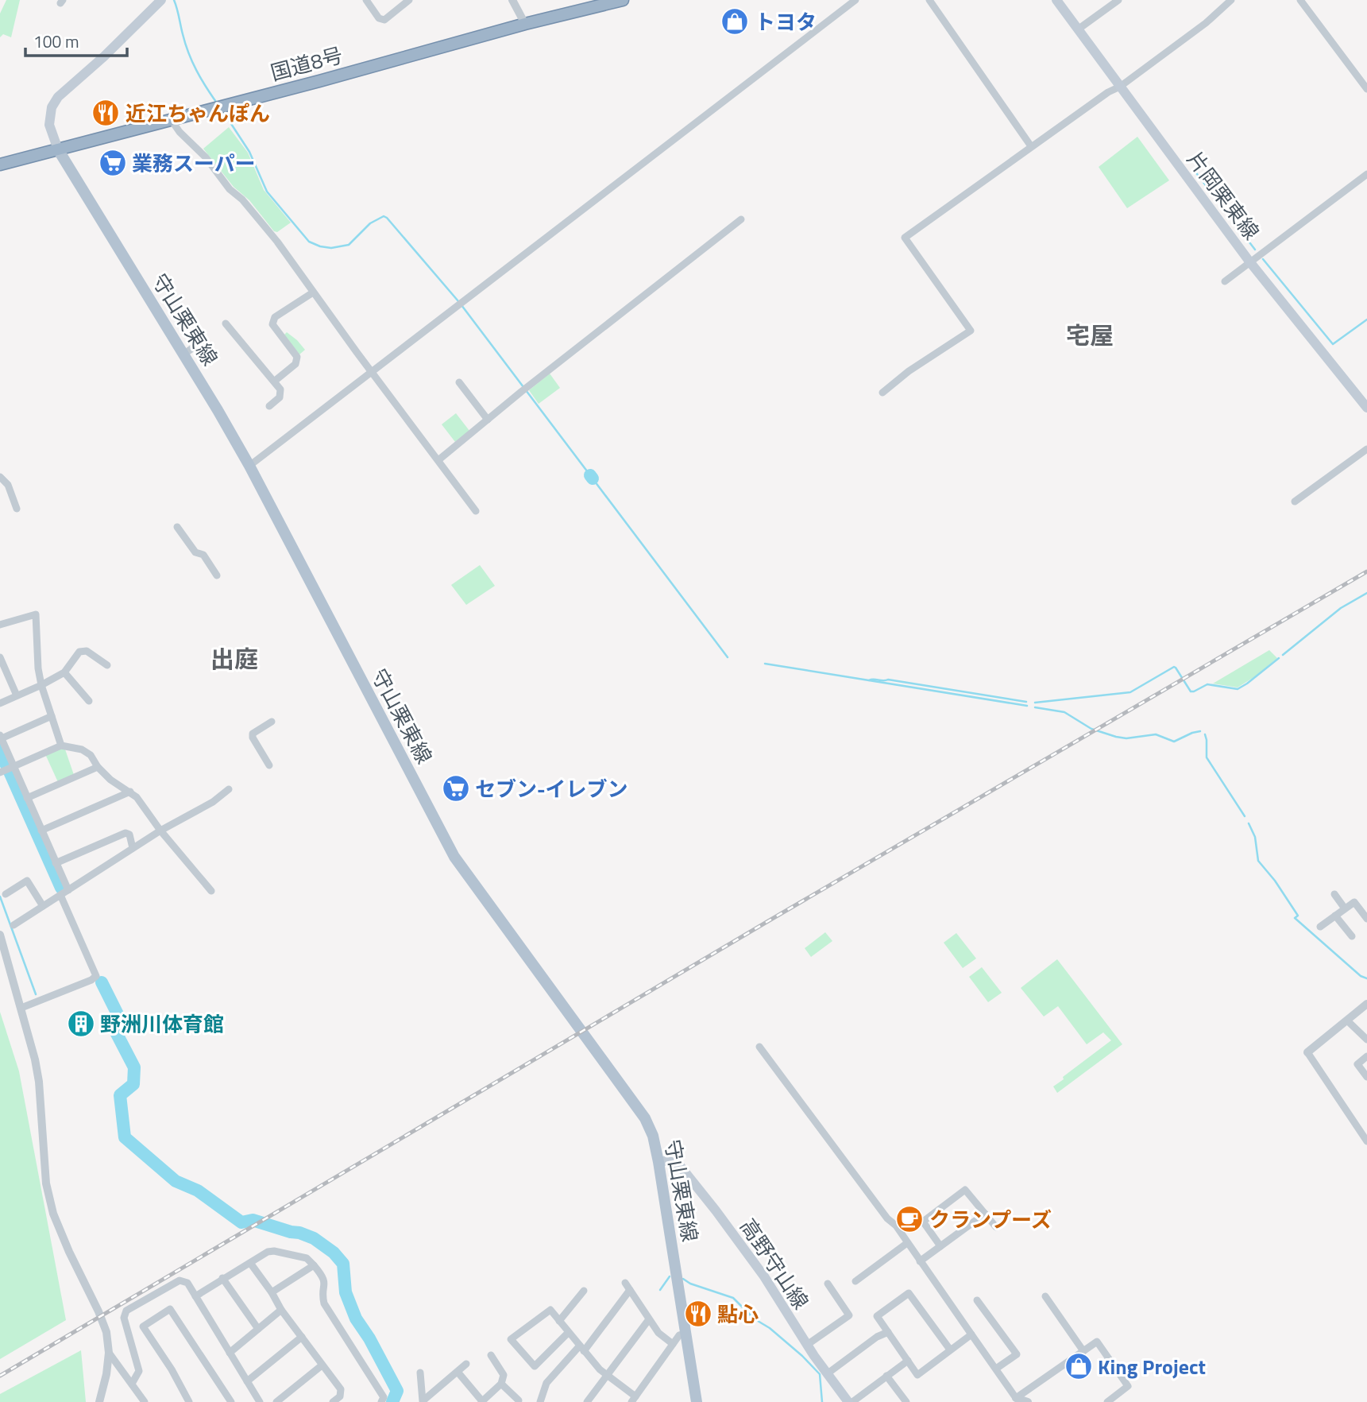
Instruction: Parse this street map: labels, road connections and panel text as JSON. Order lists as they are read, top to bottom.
{
  "streets": {
    "highway": ["国道8号"],
    "main road": ["片岡栗東線", "守山栗東線", "高野守山線"]
  },
  "crossings": [
    ["国道8号", "守山栗東線"],
    ["守山栗東線", "高野守山線"]
  ],
  "districts": ["宅屋", "出庭"],
  "places": {
    "shop": ["トヨタ", "King Project"],
    "restaurant": ["近江ちゃんぽん", "點心"],
    "supermarket": ["業務スーパー", "セブン-イレブン"],
    "building": ["野洲川体育館"],
    "cafe": ["クランプーズ"]
  },
  "scale_bar": "100 m"
}
